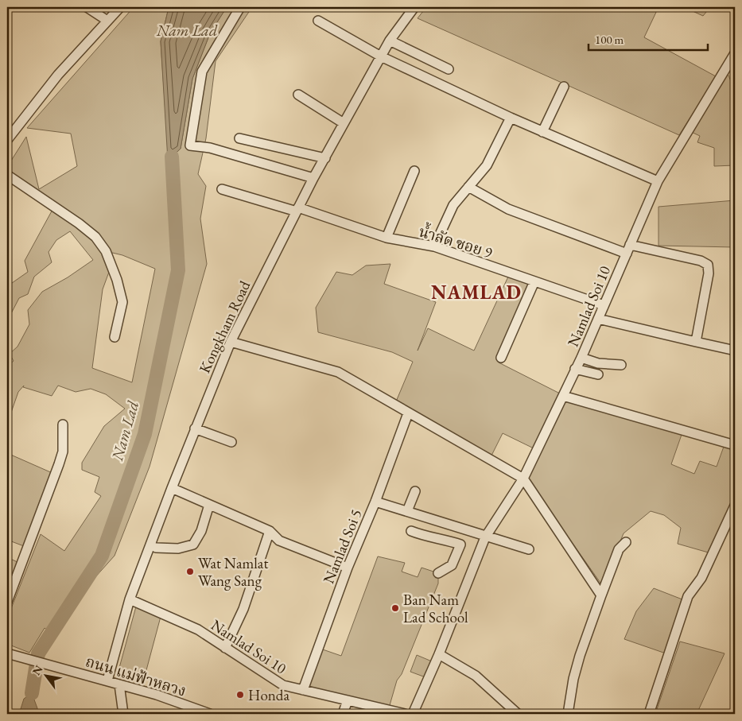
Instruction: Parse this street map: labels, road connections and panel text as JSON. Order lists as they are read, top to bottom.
{
  "streets": {
    "street": [
      "น้ำลัด ซอย 9",
      "Namlad Soi 10",
      "Kongkham Road",
      "Namlad Soi 5",
      "ถนน แม่ฟ้าหลวง"
    ]
  },
  "crossings": [
    ["น้ำลัด ซอย 9", "Namlad Soi 10"],
    ["น้ำลัด ซอย 9", "Kongkham Road"],
    ["Namlad Soi 10", "Kongkham Road"],
    ["Namlad Soi 10", "Namlad Soi 5"],
    ["Kongkham Road", "ถนน แม่ฟ้าหลวง"]
  ],
  "districts": ["NAMLAD"],
  "water": ["Nam Lad"],
  "places": ["Wat Namlat Wang Sang", "Ban Nam Lad School", "Honda"],
  "scale_bar": "100 m",
  "north": "top left"
}
